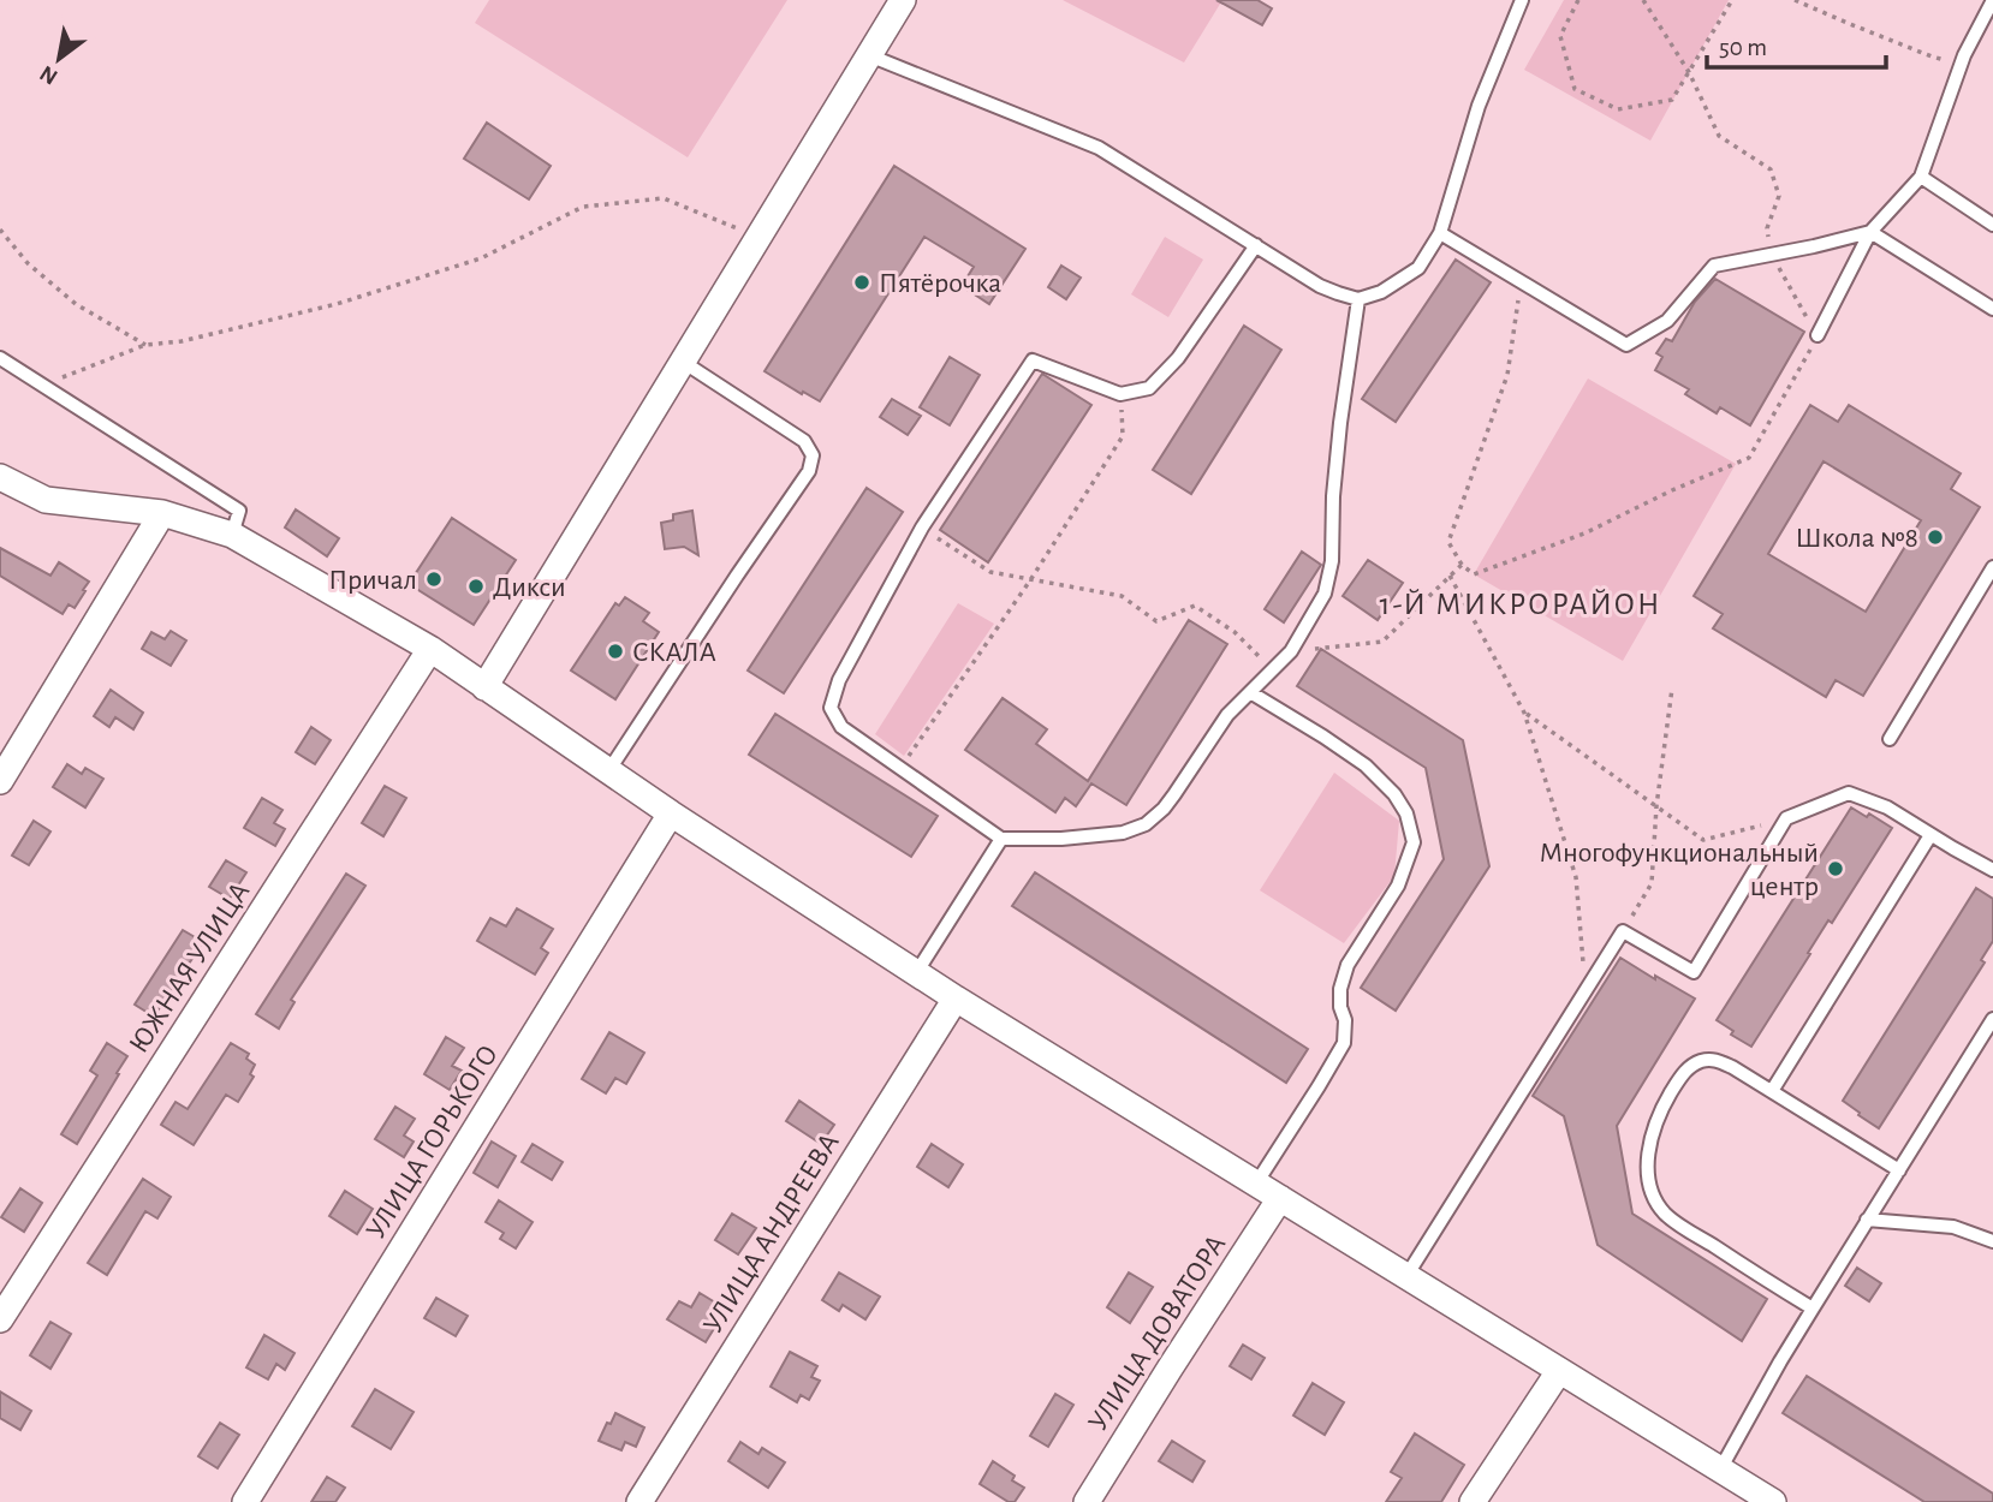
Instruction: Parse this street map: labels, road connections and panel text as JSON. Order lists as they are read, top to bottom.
{
  "streets": {
    "street": [
      "ЮЖНАЯ УЛИЦА",
      "УЛИЦА ГОРЬКОГО",
      "УЛИЦА АНДРЕЕВА",
      "УЛИЦА ДОВАТОРА"
    ]
  },
  "districts": ["1-Й МИКРОРАЙОН"],
  "places": [
    "Пятёрочка",
    "Школа №8",
    "Причал",
    "Дикси",
    "СКАЛА",
    "Многофункциональный центр"
  ],
  "scale_bar": "50 m",
  "north": "bottom left"
}
